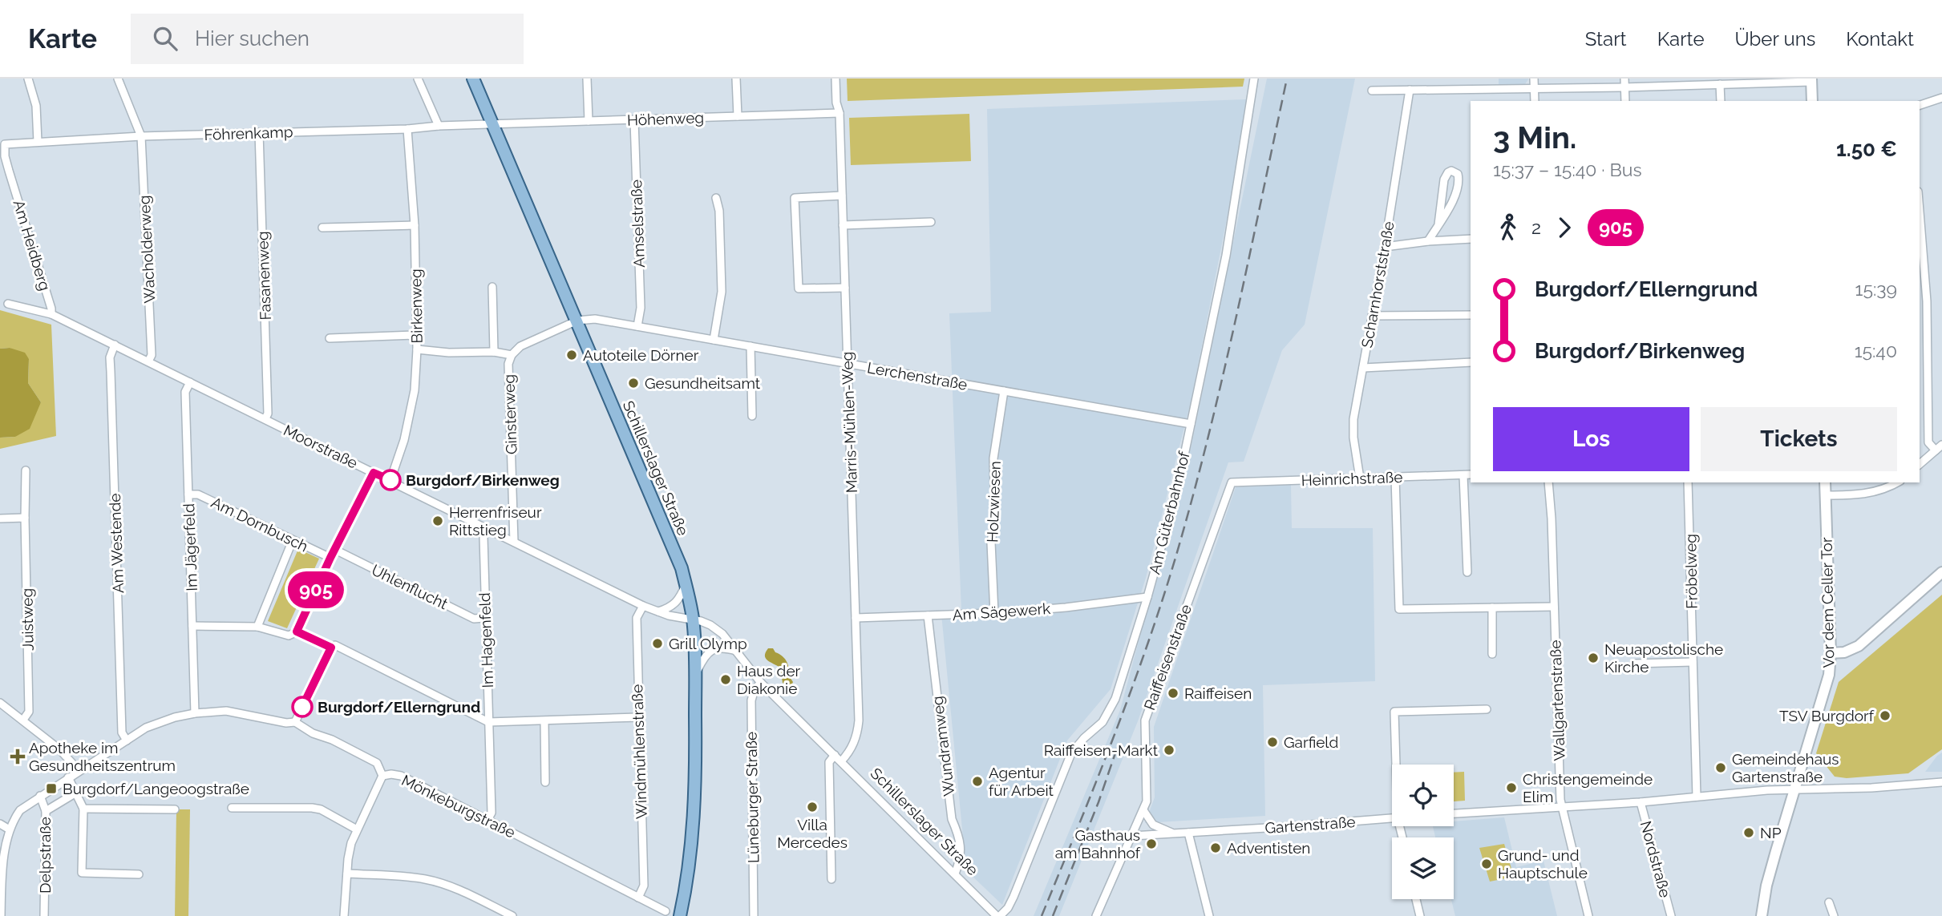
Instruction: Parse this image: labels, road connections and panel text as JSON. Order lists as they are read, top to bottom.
{
  "streets": {
    "main road": ["Schillerslager Straße", "Vor dem Celler Tor"],
    "street": [
      "Höhenweg",
      "Föhrenkamp",
      "Amselstraße",
      "Am Heidberg",
      "Wacholderweg",
      "Fasanenweg",
      "Scharnhorststraße",
      "Birkenweg",
      "Lerchenstraße",
      "Ginsterweg",
      "Marris-Mühlen-Weg",
      "Moorstraße",
      "Heinrichstraße",
      "Holzwiesen",
      "Am Güterbahnhof",
      "Am Dornbusch",
      "Am Westende",
      "Im Jägerfeld",
      "Fröbelweg",
      "Uhlenflucht",
      "Am Sägewerk",
      "Juistweg",
      "Im Hagenfeld",
      "Raiffeisenstraße",
      "Wallgartenstraße",
      "Wundramweg",
      "Windmühlenstraße",
      "Lüneburger Straße",
      "Mönkeburgstraße",
      "Gartenstraße",
      "Delpstraße",
      "Nordstraße"
    ]
  },
  "crossings": [
    ["Höhenweg", "Föhrenkamp"],
    ["Höhenweg", "Amselstraße"],
    ["Höhenweg", "Marris-Mühlen-Weg"],
    ["Höhenweg", "Schillerslager Straße"],
    ["Föhrenkamp", "Am Heidberg"],
    ["Föhrenkamp", "Wacholderweg"],
    ["Föhrenkamp", "Fasanenweg"],
    ["Föhrenkamp", "Birkenweg"],
    ["Föhrenkamp", "Schillerslager Straße"],
    ["Amselstraße", "Lerchenstraße"],
    ["Am Heidberg", "Moorstraße"],
    ["Wacholderweg", "Moorstraße"],
    ["Fasanenweg", "Moorstraße"],
    ["Scharnhorststraße", "Heinrichstraße"],
    ["Birkenweg", "Moorstraße"],
    ["Lerchenstraße", "Marris-Mühlen-Weg"],
    ["Lerchenstraße", "Schillerslager Straße"],
    ["Lerchenstraße", "Holzwiesen"],
    ["Lerchenstraße", "Am Güterbahnhof"],
    ["Ginsterweg", "Moorstraße"],
    ["Marris-Mühlen-Weg", "Schillerslager Straße"],
    ["Marris-Mühlen-Weg", "Am Sägewerk"],
    ["Moorstraße", "Schillerslager Straße"],
    ["Moorstraße", "Am Westende"],
    ["Moorstraße", "Im Jägerfeld"],
    ["Moorstraße", "Im Hagenfeld"],
    ["Moorstraße", "Windmühlenstraße"],
    ["Schillerslager Straße", "Am Güterbahnhof"],
    ["Schillerslager Straße", "Wundramweg"],
    ["Schillerslager Straße", "Lüneburger Straße"],
    ["Heinrichstraße", "Raiffeisenstraße"],
    ["Holzwiesen", "Am Sägewerk"],
    ["Am Güterbahnhof", "Am Sägewerk"],
    ["Am Dornbusch", "Im Jägerfeld"],
    ["Am Westende", "Mönkeburgstraße"],
    ["Im Jägerfeld", "Mönkeburgstraße"],
    ["Uhlenflucht", "Im Hagenfeld"],
    ["Am Sägewerk", "Wundramweg"],
    ["Im Hagenfeld", "Mönkeburgstraße"],
    ["Raiffeisenstraße", "Gartenstraße"],
    ["Windmühlenstraße", "Mönkeburgstraße"],
    ["Mönkeburgstraße", "Delpstraße"]
  ],
  "places": {
    "other": [
      "Autoteile Dörner",
      "Gesundheitsamt",
      "Burgdorf/Birkenweg",
      "Herrenfriseur Rittstieg",
      "Grill Olymp",
      "Neuapostolische Kirche",
      "Haus der Diakonie",
      "Raiffeisen",
      "Burgdorf/Ellerngrund",
      "TSV Burgdorf",
      "Garfield",
      "Raiffeisen-Markt",
      "Gemeindehaus Gartenstraße",
      "Agentur für Arbeit",
      "Christengemeinde Elim",
      "Villa Mercedes",
      "NP",
      "Gasthaus am Bahnhof",
      "Adventisten",
      "Grund- und Hauptschule"
    ],
    "health": ["Apotheke im Gesundheitszentrum"],
    "transit": ["Burgdorf/Langeoogstraße"]
  },
  "lines": ["bus line 905"],
  "page": {
    "header": "Karte",
    "search": "Hier suchen",
    "nav": [
      "Start",
      "Karte",
      "Über uns",
      "Kontakt"
    ],
    "on_map": "905",
    "heading": ["3 Min.", "15:37 – 15:40 · Bus", "1.50 €"],
    "legs": ["2", "905"],
    "list": [
      {
        "name": "Burgdorf/Ellerngrund",
        "value": "15:39"
      },
      {
        "name": "Burgdorf/Birkenweg",
        "value": "15:40"
      }
    ],
    "buttons": ["Los", "Tickets"]
  }
}
